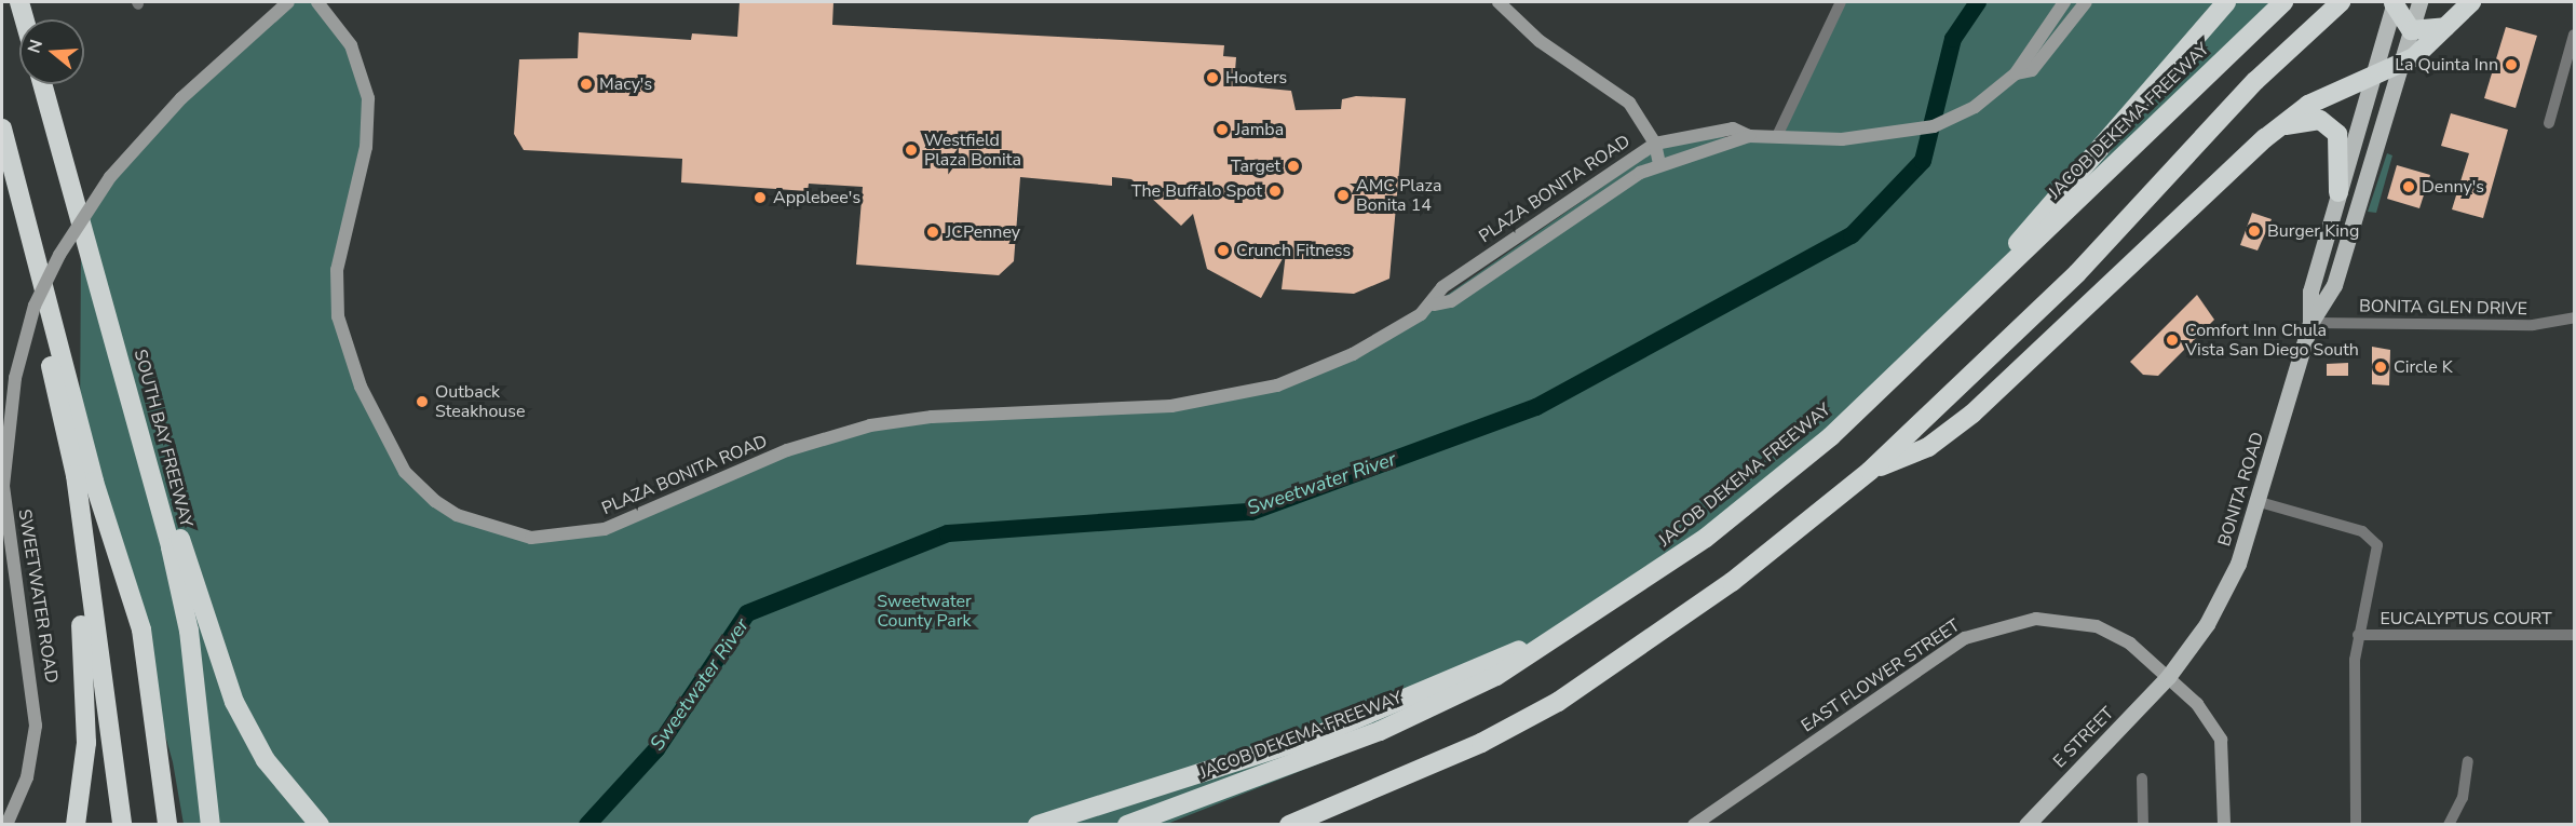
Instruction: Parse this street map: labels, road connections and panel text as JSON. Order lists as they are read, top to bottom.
{
  "streets": {
    "highway": ["JACOB DEKEMA FREEWAY", "SOUTH BAY FREEWAY"],
    "main road": [
      "PLAZA BONITA ROAD",
      "BONITA ROAD",
      "SWEETWATER ROAD",
      "EAST FLOWER STREET",
      "E STREET"
    ],
    "street": ["BONITA GLEN DRIVE", "EUCALYPTUS COURT"]
  },
  "crossings": [
    ["BONITA GLEN DRIVE", "BONITA ROAD"],
    ["BONITA ROAD", "EAST FLOWER STREET"],
    ["BONITA ROAD", "E STREET"],
    ["EAST FLOWER STREET", "E STREET"]
  ],
  "water": ["Sweetwater River"],
  "parks": ["Sweetwater County Park"],
  "places": [
    "La Quinta Inn",
    "Hooters",
    "Macy's",
    "Jamba",
    "Westfield Plaza Bonita",
    "Target",
    "Denny's",
    "The Buffalo Spot",
    "AMC Plaza Bonita 14",
    "Applebee's",
    "Burger King",
    "JCPenney",
    "Crunch Fitness",
    "Comfort Inn Chula Vista San Diego South",
    "Circle K",
    "Outback Steakhouse"
  ],
  "north": "left"
}
